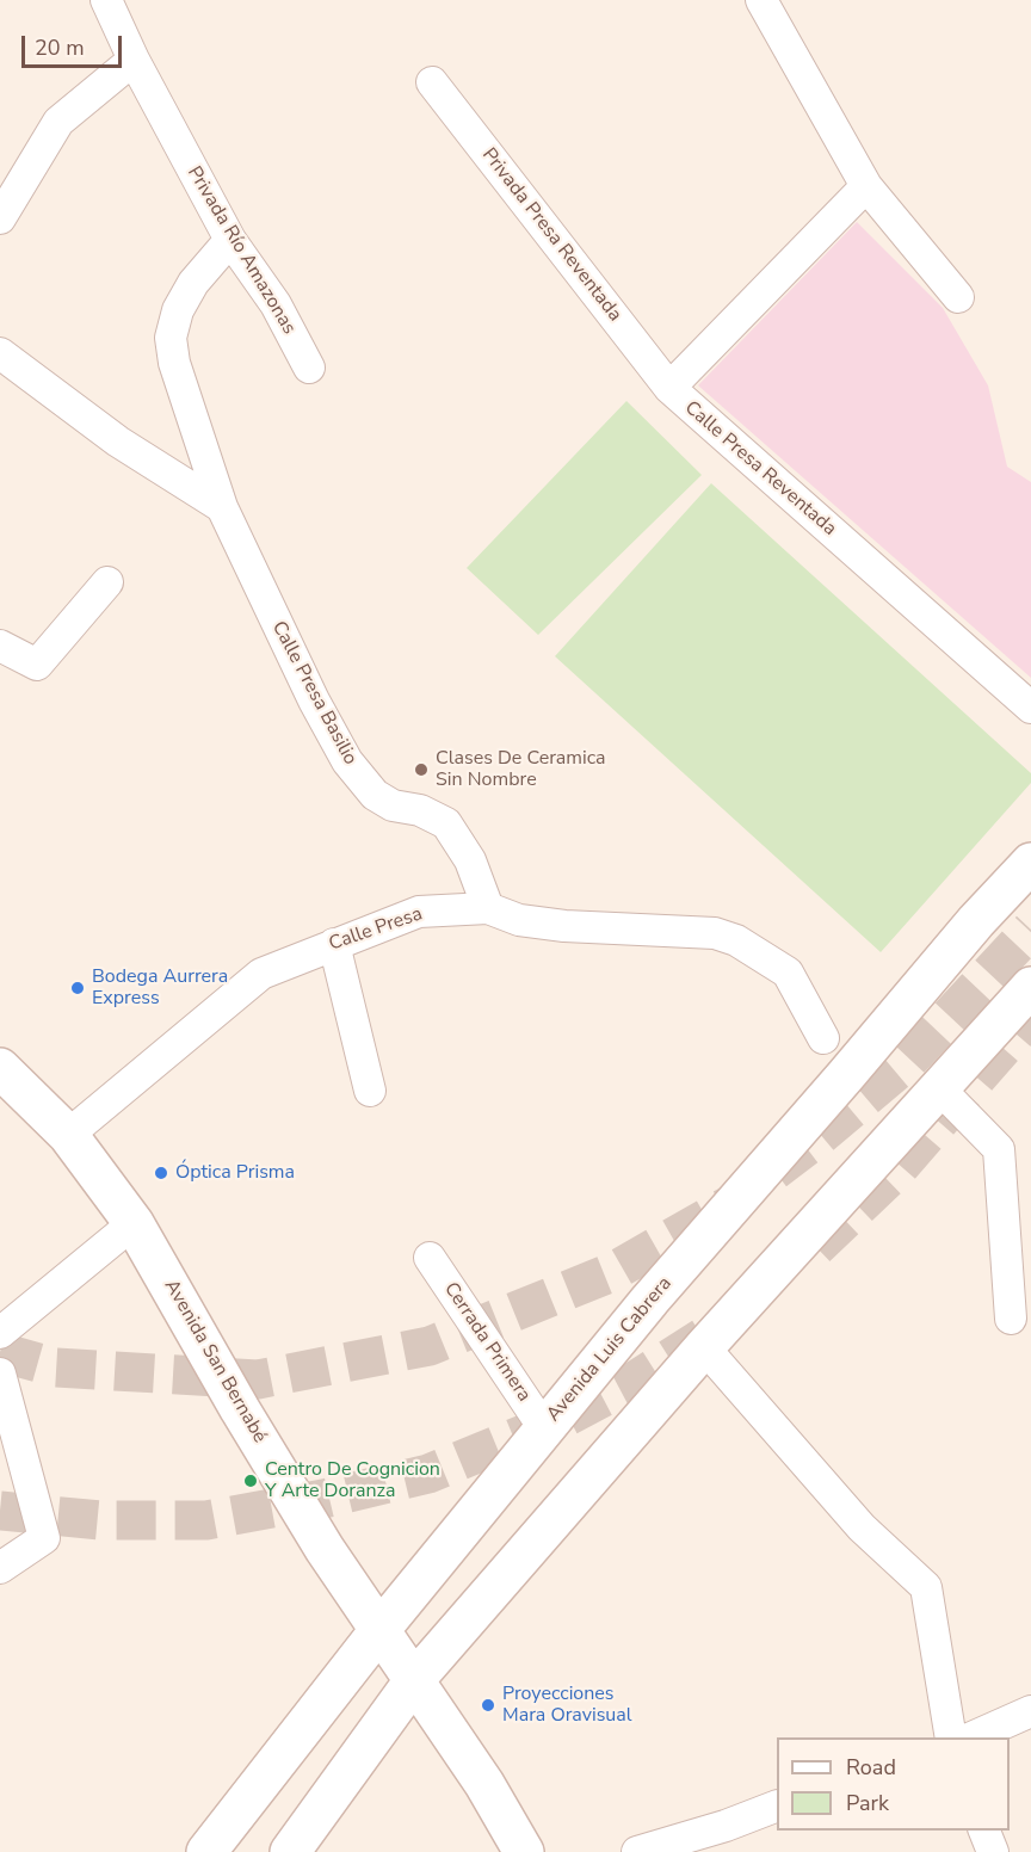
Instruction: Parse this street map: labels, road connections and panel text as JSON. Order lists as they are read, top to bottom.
{
  "streets": {
    "main road": ["Avenida Luis Cabrera", "Avenida San Bernabé"],
    "street": [
      "Privada Presa Reventada",
      "Privada Río Amazonas",
      "Calle Presa Reventada",
      "Calle Presa Basilio",
      "Calle Presa",
      "Cerrada Primera"
    ]
  },
  "crossings": [
    ["Privada Presa Reventada", "Calle Presa Reventada"],
    ["Privada Río Amazonas", "Calle Presa Basilio"],
    ["Calle Presa Basilio", "Calle Presa"],
    ["Calle Presa", "Avenida San Bernabé"],
    ["Cerrada Primera", "Avenida Luis Cabrera"],
    ["Avenida Luis Cabrera", "Avenida San Bernabé"]
  ],
  "places": [
    "Clases De Ceramica Sin Nombre",
    "Bodega Aurrera Express",
    "Óptica Prisma",
    "Centro De Cognicion Y Arte Doranza",
    "Proyecciones Mara Oravisual"
  ],
  "legend": ["Road", "Park"],
  "scale_bar": "20 m"
}
